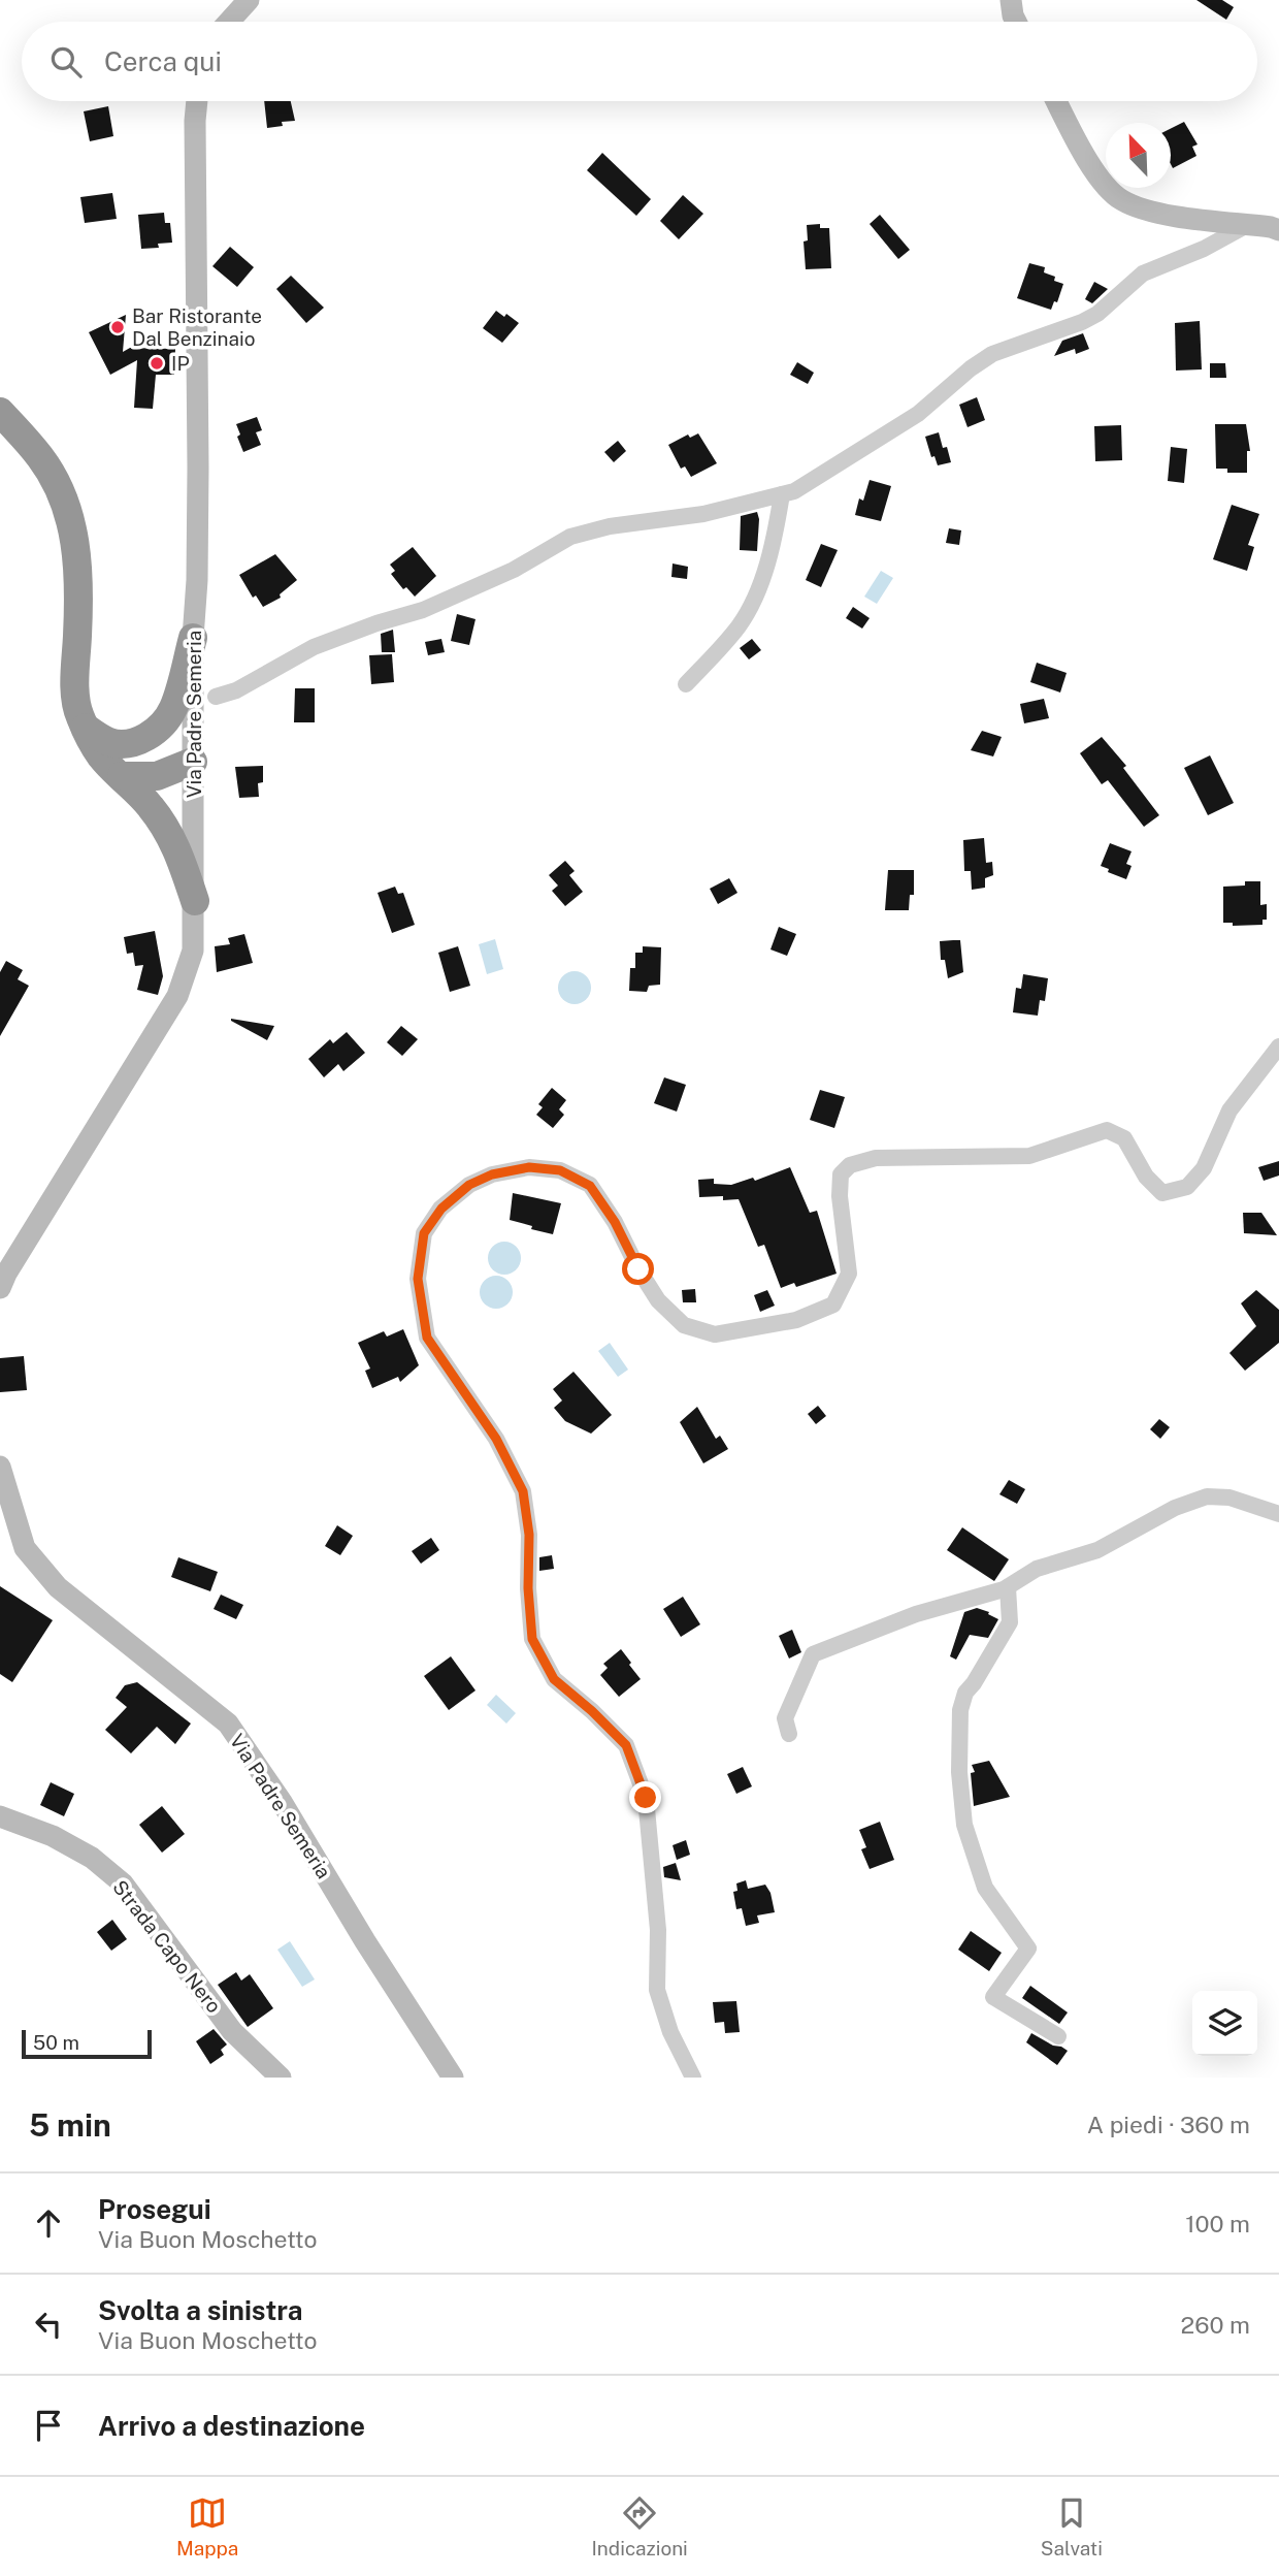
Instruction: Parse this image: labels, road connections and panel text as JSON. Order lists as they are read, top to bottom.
{
  "streets": {
    "main road": ["Via Padre Semeria", "Strada Capo Nero"]
  },
  "places": ["Bar Ristorante Dal Benzinaio", "IP"],
  "scale_bar": "50 m",
  "north": "top left",
  "page": {
    "search": "Cerca qui",
    "scale": "50 m",
    "heading": ["5 min", "A piedi · 360 m"],
    "list": [
      ["Prosegui", "Via Buon Moschetto", "100 m"],
      ["Svolta a sinistra", "Via Buon Moschetto", "260 m"],
      "Arrivo a destinazione"
    ],
    "nav": ["Mappa", "Indicazioni", "Salvati"]
  }
}
